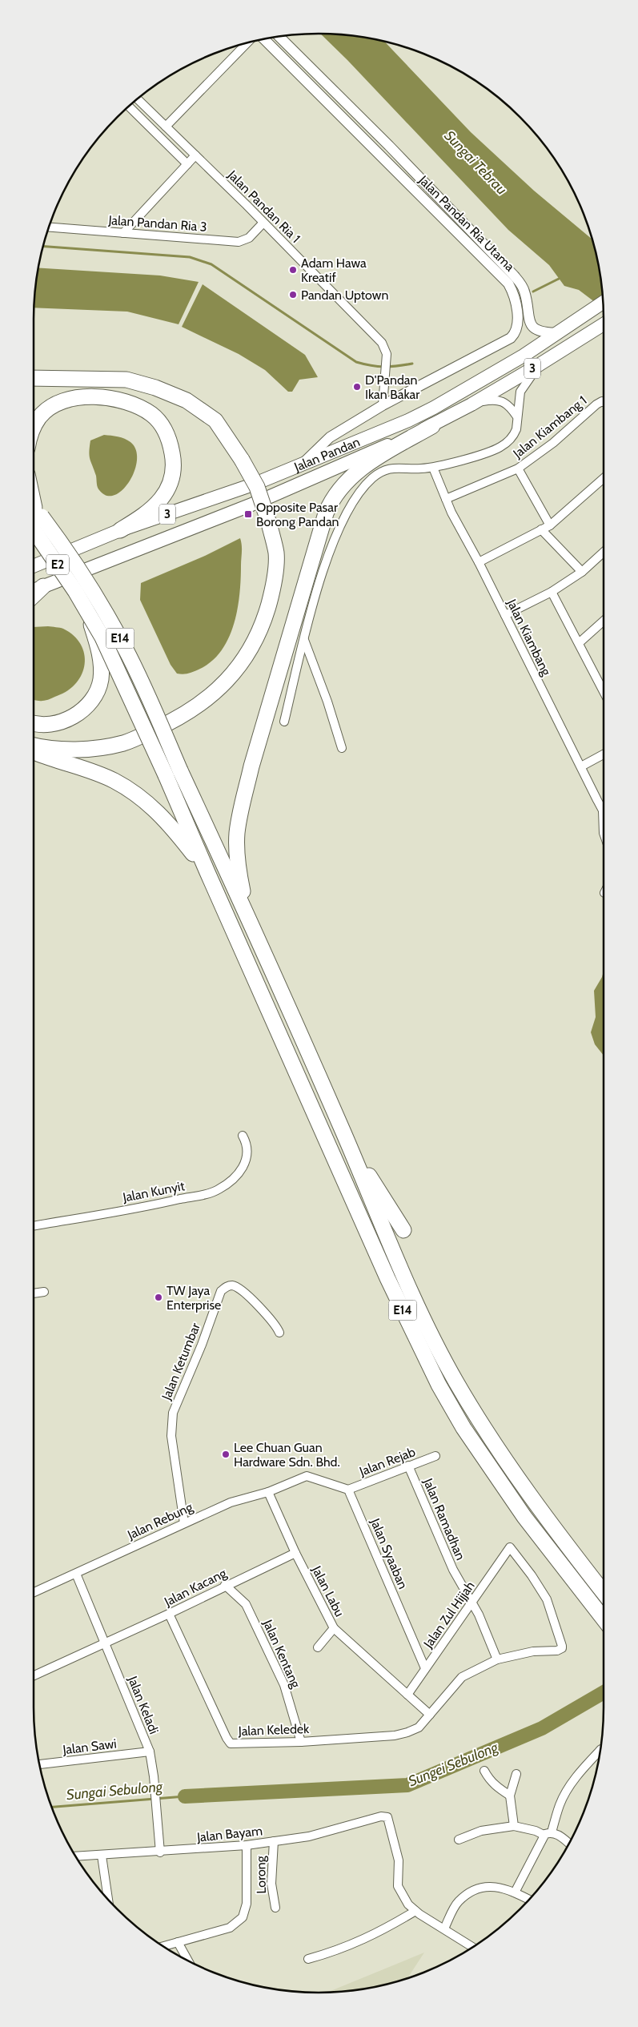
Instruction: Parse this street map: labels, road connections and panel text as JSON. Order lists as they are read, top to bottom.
{
  "streets": {
    "highway": [
      "3",
      "Jalan Pandan",
      "E2",
      "E14"
    ],
    "street": [
      "Jalan Pandan Ria 1",
      "Jalan Pandan Ria 3",
      "Jalan Pandan Ria Utama",
      "Jalan Kiambang 1",
      "Jalan Kiambang",
      "Jalan Kunyit",
      "Jalan Ketumbar",
      "Jalan Rejab",
      "Jalan Ramadhan",
      "Jalan Rebung",
      "Jalan Syaaban",
      "Jalan Kacang",
      "Jalan Labu",
      "Jalan Zul Hijjah",
      "Jalan Kentang",
      "Jalan Keladi",
      "Jalan Keledek",
      "Jalan Sawi",
      "Jalan Bayam",
      "Lorong"
    ]
  },
  "crossings": [
    ["Jalan Pandan Ria 1", "Jalan Pandan Ria 3"],
    ["Jalan Pandan Ria 1", "Jalan Pandan Ria Utama"],
    ["Jalan Pandan Ria Utama", "Jalan Pandan"],
    ["Jalan Kiambang 1", "Jalan Kiambang"],
    ["E2", "E14"],
    ["Jalan Ketumbar", "Jalan Rebung"],
    ["Jalan Rejab", "Jalan Ramadhan"],
    ["Jalan Rejab", "Jalan Rebung"],
    ["Jalan Rejab", "Jalan Syaaban"],
    ["Jalan Ramadhan", "Jalan Zul Hijjah"],
    ["Jalan Ramadhan", "Jalan Keledek"],
    ["Jalan Rebung", "Jalan Syaaban"],
    ["Jalan Rebung", "Jalan Labu"],
    ["Jalan Rebung", "Jalan Keladi"],
    ["Jalan Syaaban", "Jalan Zul Hijjah"],
    ["Jalan Kacang", "Jalan Labu"],
    ["Jalan Kacang", "Jalan Kentang"],
    ["Jalan Kacang", "Jalan Keladi"],
    ["Jalan Kacang", "Jalan Keledek"],
    ["Jalan Labu", "Jalan Zul Hijjah"],
    ["Jalan Labu", "Jalan Keledek"],
    ["Jalan Zul Hijjah", "Jalan Keledek"],
    ["Jalan Kentang", "Jalan Keledek"],
    ["Jalan Keladi", "Jalan Sawi"],
    ["Jalan Keladi", "Jalan Bayam"],
    ["Jalan Bayam", "Lorong"]
  ],
  "water": ["Sungai Tebrau", "Sungei Sebulong", "Sungai Sebulong"],
  "places": {
    "other": [
      "Adam Hawa Kreatif",
      "Pandan Uptown",
      "D'Pandan Ikan Bakar",
      "TW Jaya Enterprise",
      "Lee Chuan Guan Hardware Sdn. Bhd."
    ],
    "transit": ["Opposite Pasar Borong Pandan"]
  }
}
